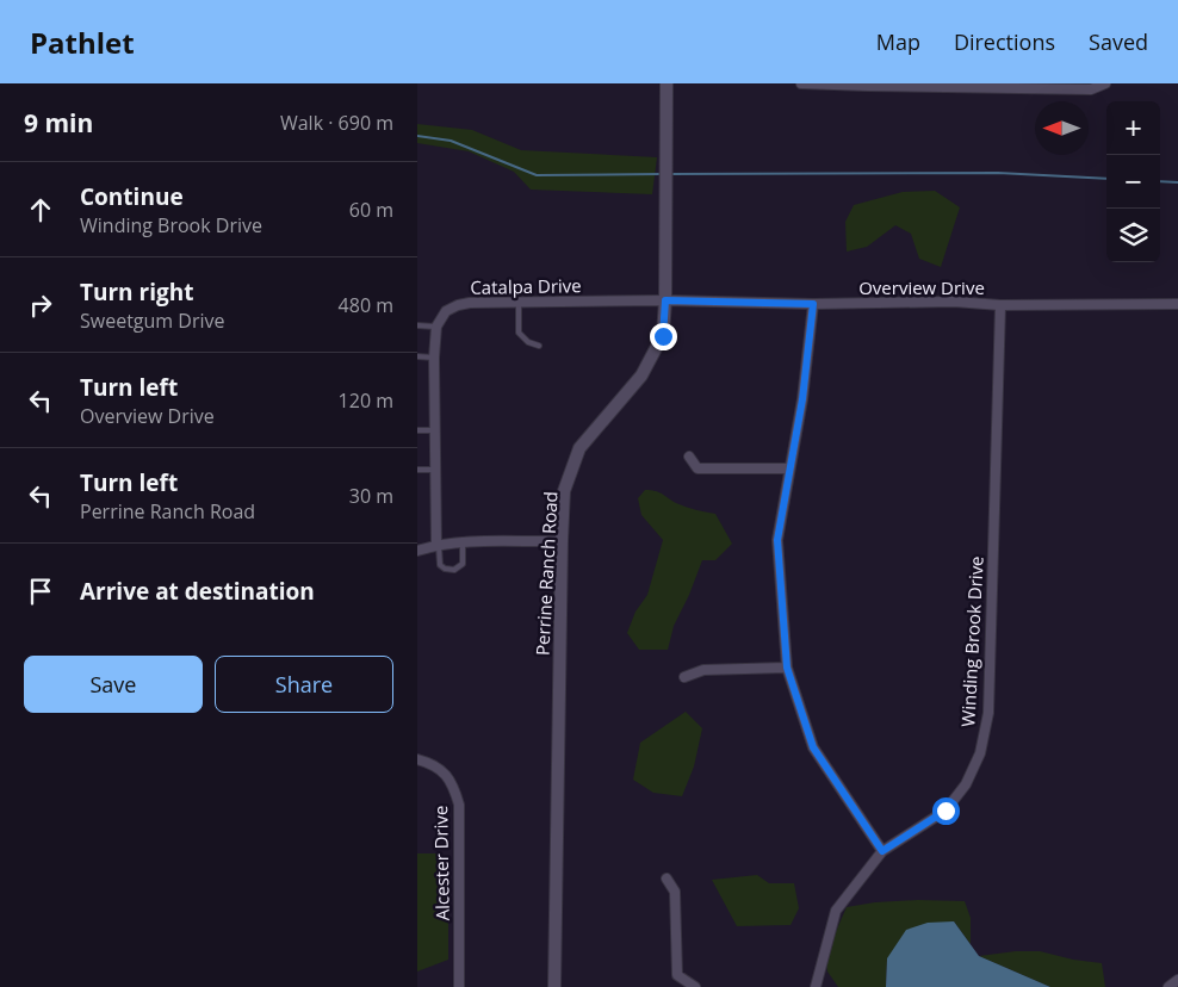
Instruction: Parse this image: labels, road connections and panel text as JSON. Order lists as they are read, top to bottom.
{
  "streets": {
    "street": [
      "Catalpa Drive",
      "Overview Drive",
      "Perrine Ranch Road",
      "Winding Brook Drive",
      "Alcester Drive"
    ]
  },
  "crossings": [
    ["Catalpa Drive", "Overview Drive"],
    ["Catalpa Drive", "Perrine Ranch Road"],
    ["Overview Drive", "Perrine Ranch Road"],
    ["Overview Drive", "Winding Brook Drive"]
  ],
  "north": "left",
  "page": {
    "header": "Pathlet",
    "nav": ["Map", "Directions", "Saved"],
    "heading": ["9 min", "Walk · 690 m"],
    "map_buttons": ["+", "−"],
    "list": [
      ["Continue", "Winding Brook Drive", "60 m"],
      ["Turn right", "Sweetgum Drive", "480 m"],
      ["Turn left", "Overview Drive", "120 m"],
      ["Turn left", "Perrine Ranch Road", "30 m"],
      "Arrive at destination"
    ],
    "buttons": ["Save", "Share"]
  }
}
